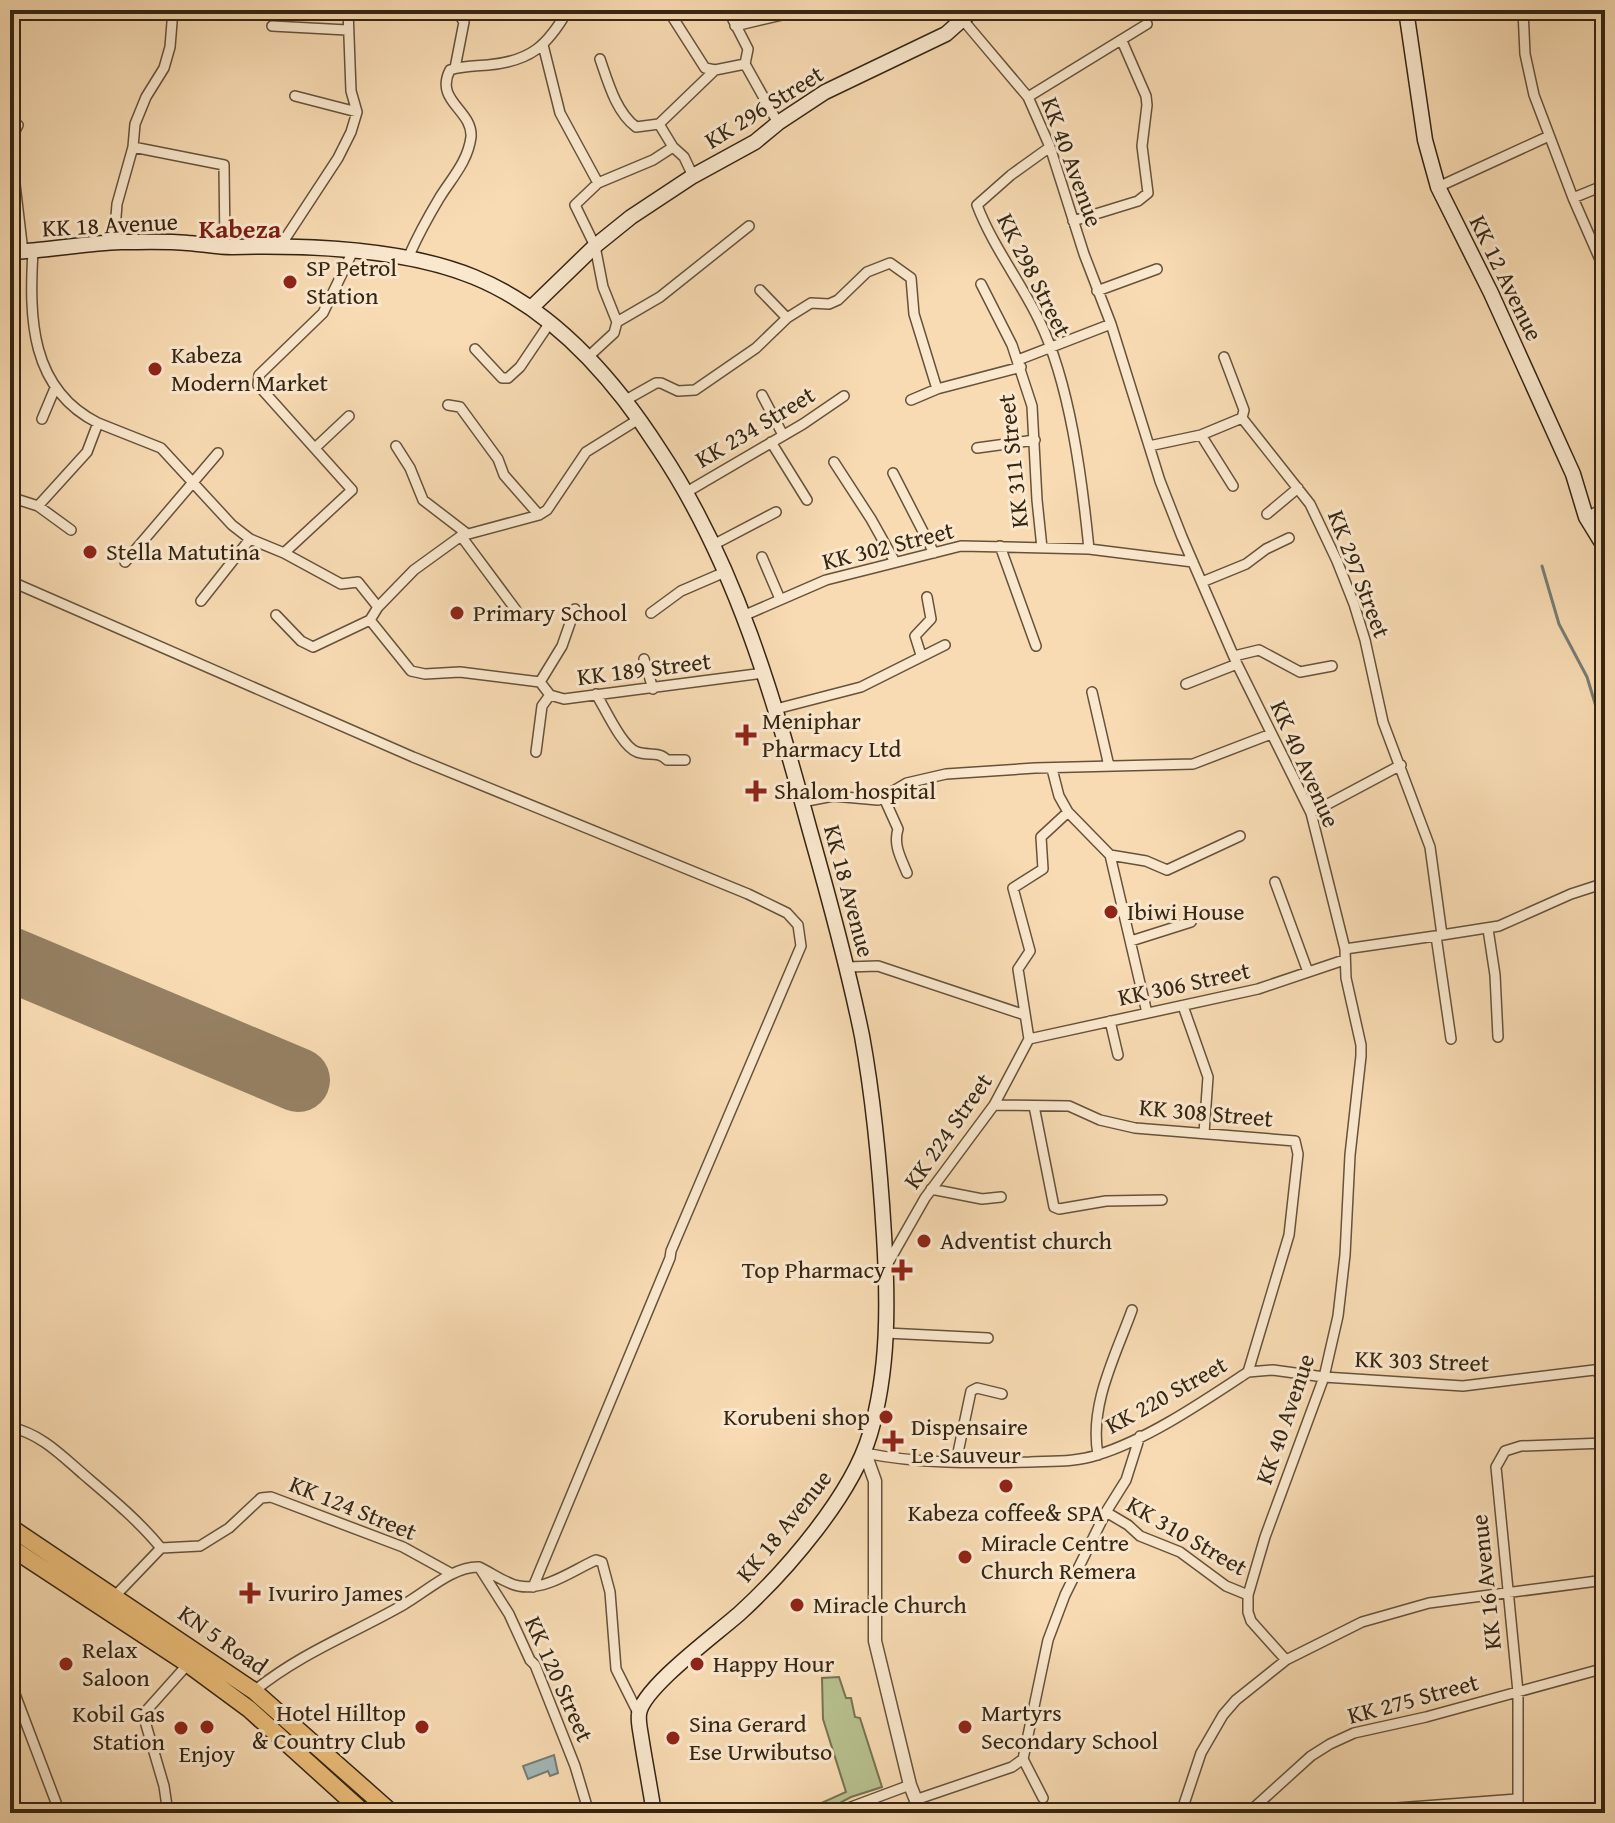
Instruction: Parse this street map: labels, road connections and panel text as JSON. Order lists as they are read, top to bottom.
{
  "streets": {
    "highway": ["KN 5 Road"],
    "main road": ["KK 296 Street", "KK 18 Avenue", "KK 12 Avenue"],
    "street": [
      "KK 40 Avenue",
      "KK 298 Street",
      "KK 234 Street",
      "KK 311 Street",
      "KK 302 Street",
      "KK 297 Street",
      "KK 189 Street",
      "KK 306 Street",
      "KK 308 Street",
      "KK 224 Street",
      "KK 303 Street",
      "KK 220 Street",
      "KK 124 Street",
      "KK 310 Street",
      "KK 16 Avenue",
      "KK 120 Street",
      "KK 275 Street"
    ]
  },
  "crossings": [
    ["KK 296 Street", "KK 40 Avenue"],
    ["KK 40 Avenue", "KK 298 Street"],
    ["KK 40 Avenue", "KK 302 Street"],
    ["KK 40 Avenue", "KK 306 Street"],
    ["KK 40 Avenue", "KK 303 Street"],
    ["KK 40 Avenue", "KK 310 Street"],
    ["KK 18 Avenue", "KK 234 Street"],
    ["KK 18 Avenue", "KK 302 Street"],
    ["KK 18 Avenue", "KK 189 Street"],
    ["KK 18 Avenue", "KK 224 Street"],
    ["KK 18 Avenue", "KK 220 Street"],
    ["KK 298 Street", "KK 302 Street"],
    ["KK 311 Street", "KK 302 Street"],
    ["KK 297 Street", "KK 306 Street"],
    ["KK 306 Street", "KK 224 Street"],
    ["KK 308 Street", "KK 224 Street"],
    ["KK 308 Street", "KK 220 Street"],
    ["KK 220 Street", "KK 310 Street"],
    ["KK 16 Avenue", "KK 275 Street"]
  ],
  "districts": ["Kabeza"],
  "places": {
    "other": [
      "SP Petrol Station",
      "Kabeza Modern Market",
      "Stella Matutina",
      "Primary School",
      "Ibiwi House",
      "Adventist church",
      "Korubeni shop",
      "Kabeza coffee& SPA",
      "Miracle Centre Church Remera",
      "Miracle Church",
      "Relax Saloon",
      "Happy Hour",
      "Enjoy",
      "Hotel Hilltop & Country Club",
      "Martyrs Secondary School",
      "Kobil Gas Station",
      "Sina Gerard Ese Urwibutso"
    ],
    "health": [
      "Meniphar Pharmacy Ltd",
      "Shalom hospital",
      "Top Pharmacy",
      "Dispensaire Le Sauveur",
      "Ivuriro James"
    ]
  }
}
